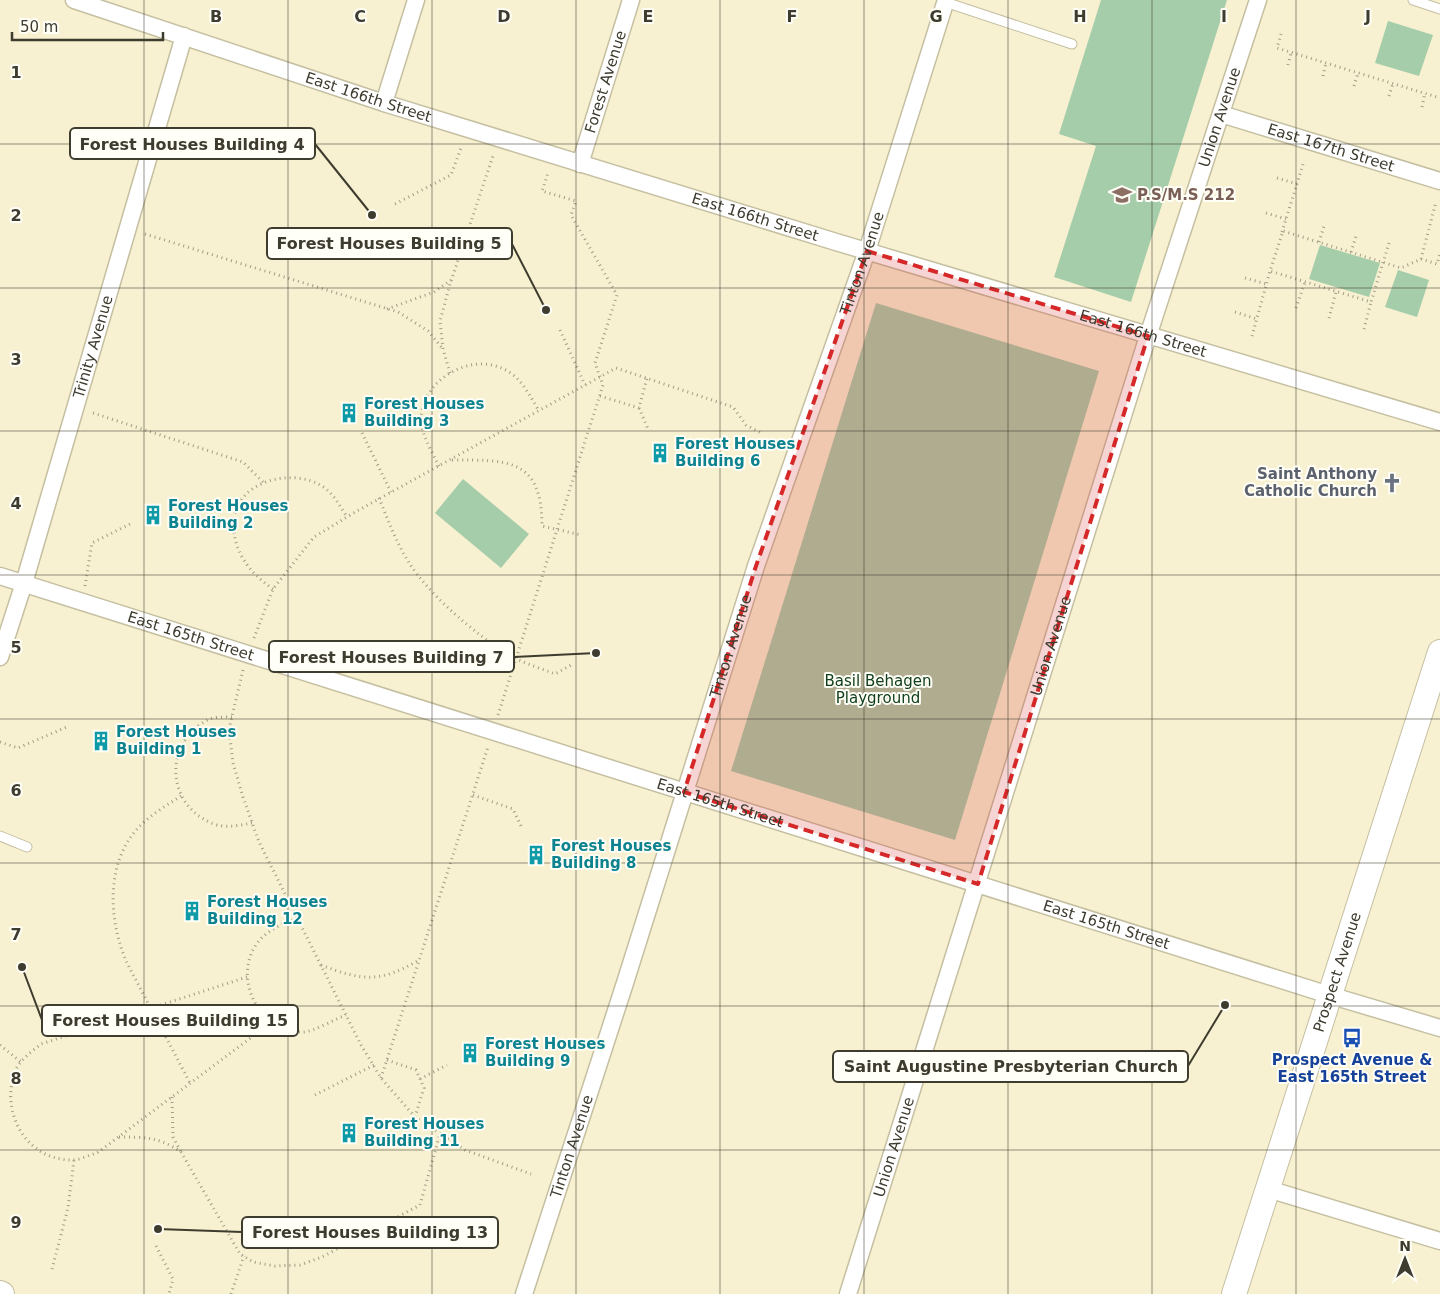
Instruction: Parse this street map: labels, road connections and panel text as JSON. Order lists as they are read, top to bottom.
{
  "streets": {
    "street": [
      "Forest Avenue",
      "East 166th Street",
      "Union Avenue",
      "East 167th Street",
      "Tinton Avenue",
      "Trinity Avenue",
      "East 165th Street",
      "Prospect Avenue"
    ]
  },
  "crossings": [
    ["Forest Avenue", "East 166th Street"],
    ["East 166th Street", "Union Avenue"],
    ["East 166th Street", "Tinton Avenue"],
    ["East 166th Street", "Trinity Avenue"],
    ["Union Avenue", "East 167th Street"],
    ["Union Avenue", "East 165th Street"],
    ["Tinton Avenue", "East 165th Street"],
    ["Trinity Avenue", "East 165th Street"],
    ["East 165th Street", "Prospect Avenue"]
  ],
  "parks": ["Basil Behagen Playground"],
  "places": {
    "school or university": ["P.S/M.S 212"],
    "other": [
      "Forest Houses Building 4",
      "Forest Houses Building 5",
      "Forest Houses Building 7",
      "Forest Houses Building 15",
      "Saint Augustine Presbyterian Church",
      "Forest Houses Building 13"
    ],
    "building": [
      "Forest Houses Building 3",
      "Forest Houses Building 6",
      "Forest Houses Building 2",
      "Forest Houses Building 1",
      "Forest Houses Building 8",
      "Forest Houses Building 12",
      "Forest Houses Building 9",
      "Forest Houses Building 11"
    ],
    "church": ["Saint Anthony Catholic Church"],
    "bus stop": ["Prospect Avenue & East 165th Street"]
  },
  "scale_bar": "50 m",
  "north": "top",
  "grid": {
    "columns": [
      "B",
      "C",
      "D",
      "E",
      "F",
      "G",
      "H",
      "I",
      "J"
    ],
    "rows": [
      "1",
      "2",
      "3",
      "4",
      "5",
      "6",
      "7",
      "8",
      "9"
    ]
  }
}
